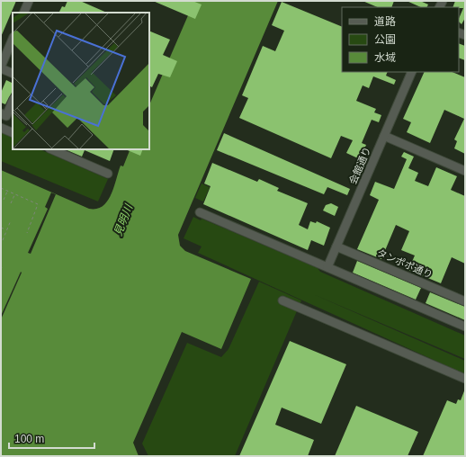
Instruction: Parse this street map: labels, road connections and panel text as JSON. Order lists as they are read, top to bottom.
{
  "streets": {
    "street": ["会館通り", "タンポポ通り"]
  },
  "crossings": [
    ["会館通り", "タンポポ通り"]
  ],
  "water": ["見明川"],
  "legend": ["道路", "公園", "水域"],
  "scale_bar": "100 m"
}
